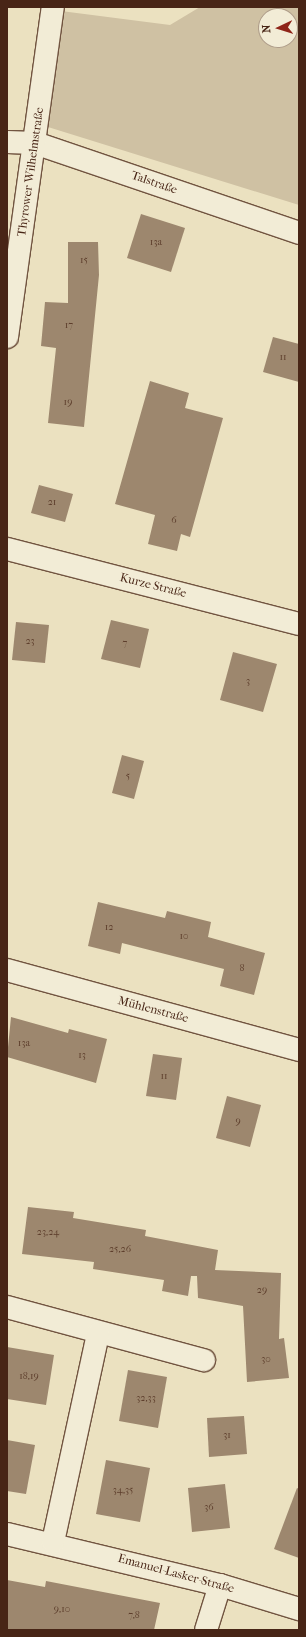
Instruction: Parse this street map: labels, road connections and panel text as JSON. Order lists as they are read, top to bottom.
{
  "streets": {
    "street": [
      "Thyrower Wilhelmstraße",
      "Talstraße",
      "Kurze Straße",
      "Mühlenstraße",
      "Emanuel-Lasker-Straße"
    ]
  },
  "crossings": [
    ["Thyrower Wilhelmstraße", "Talstraße"]
  ],
  "house_numbers": [
    "13a",
    "15",
    "17",
    "11",
    "19",
    "21",
    "6",
    "23",
    "7",
    "3",
    "5",
    "12",
    "10",
    "8",
    "13a",
    "13",
    "11",
    "9",
    "23,24",
    "25,26",
    "29",
    "30",
    "18,19",
    "32,33",
    "31",
    "34,35",
    "36",
    "9,10",
    "7,8"
  ],
  "north": "left"
}
